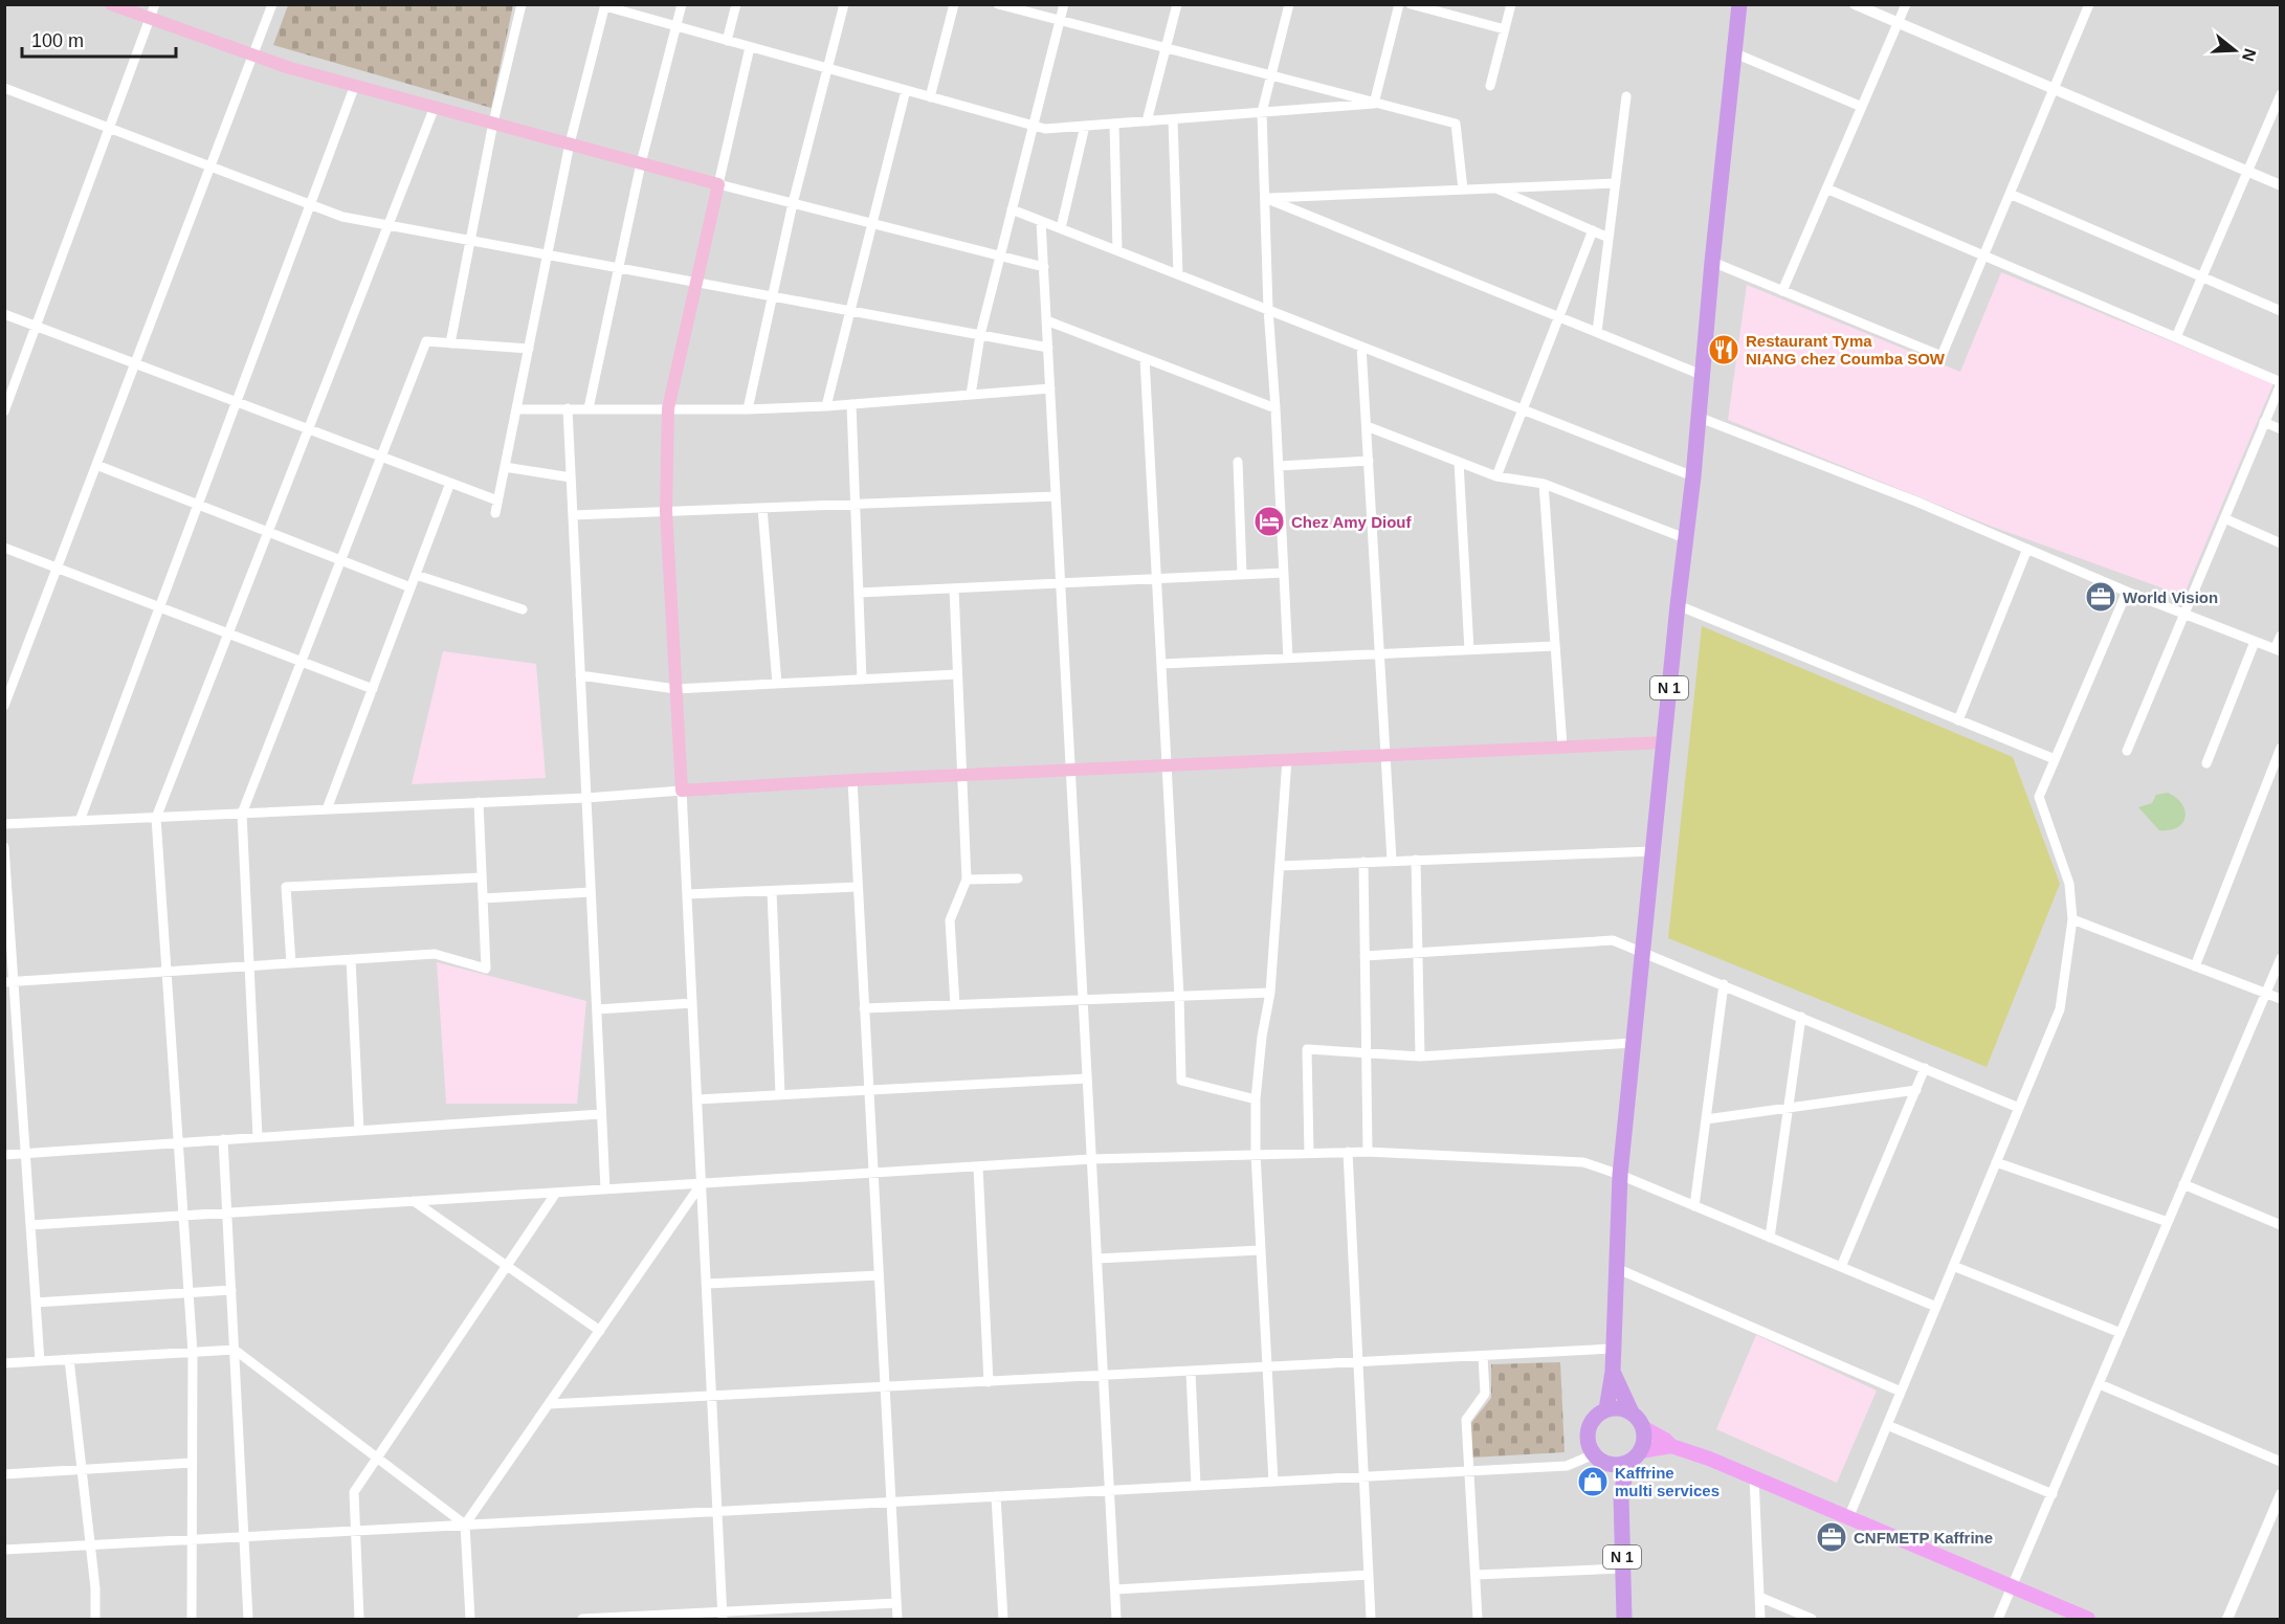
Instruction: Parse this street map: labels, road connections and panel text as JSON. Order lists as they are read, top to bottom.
{
  "streets": {
    "highway": ["N 1"]
  },
  "places": {
    "restaurant": ["Restaurant Tyma NIANG chez Coumba SOW"],
    "hotel": ["Chez Amy Diouf"],
    "office": ["World Vision", "CNFMETP Kaffrine"],
    "shop": ["Kaffrine multi services"]
  },
  "scale_bar": "100 m",
  "north": "right"
}
